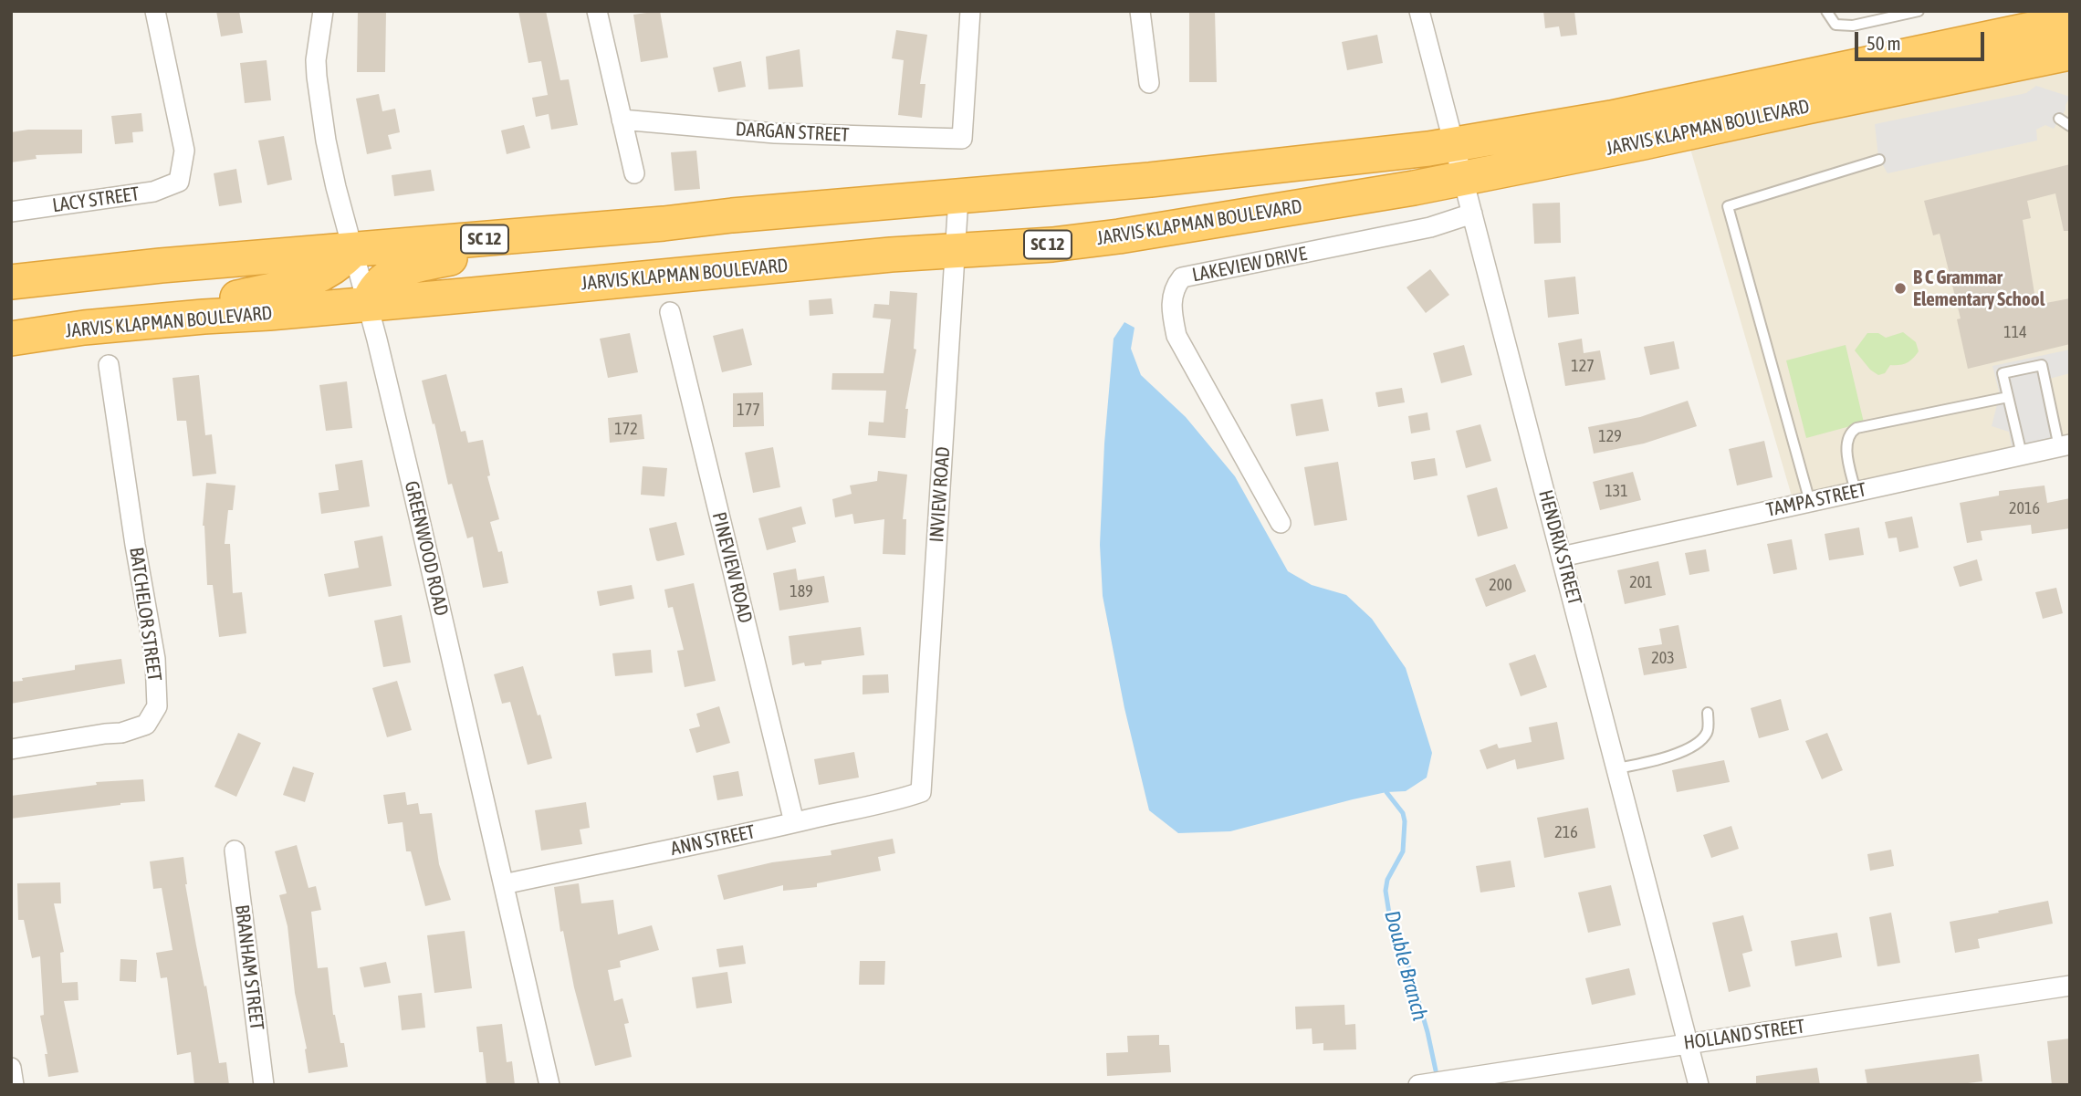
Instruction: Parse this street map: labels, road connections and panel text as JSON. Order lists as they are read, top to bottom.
{
  "streets": {
    "highway": ["JARVIS KLAPMAN BOULEVARD", "SC 12"],
    "street": [
      "DARGAN STREET",
      "LACY STREET",
      "LAKEVIEW DRIVE",
      "INVIEW ROAD",
      "TAMPA STREET",
      "HENDRIX STREET",
      "GREENWOOD ROAD",
      "PINEVIEW ROAD",
      "BATCHELOR STREET",
      "ANN STREET",
      "BRANHAM STREET",
      "HOLLAND STREET"
    ]
  },
  "crossings": [
    ["JARVIS KLAPMAN BOULEVARD", "INVIEW ROAD"],
    ["JARVIS KLAPMAN BOULEVARD", "HENDRIX STREET"],
    ["JARVIS KLAPMAN BOULEVARD", "GREENWOOD ROAD"],
    ["LAKEVIEW DRIVE", "HENDRIX STREET"],
    ["INVIEW ROAD", "ANN STREET"],
    ["TAMPA STREET", "HENDRIX STREET"],
    ["HENDRIX STREET", "HOLLAND STREET"],
    ["GREENWOOD ROAD", "ANN STREET"],
    ["PINEVIEW ROAD", "ANN STREET"]
  ],
  "water": ["Double Branch"],
  "places": ["B C Grammar Elementary School"],
  "house_numbers": [
    "114",
    "127",
    "177",
    "172",
    "129",
    "131",
    "2016",
    "201",
    "200",
    "189",
    "203",
    "216"
  ],
  "scale_bar": "50 m"
}
